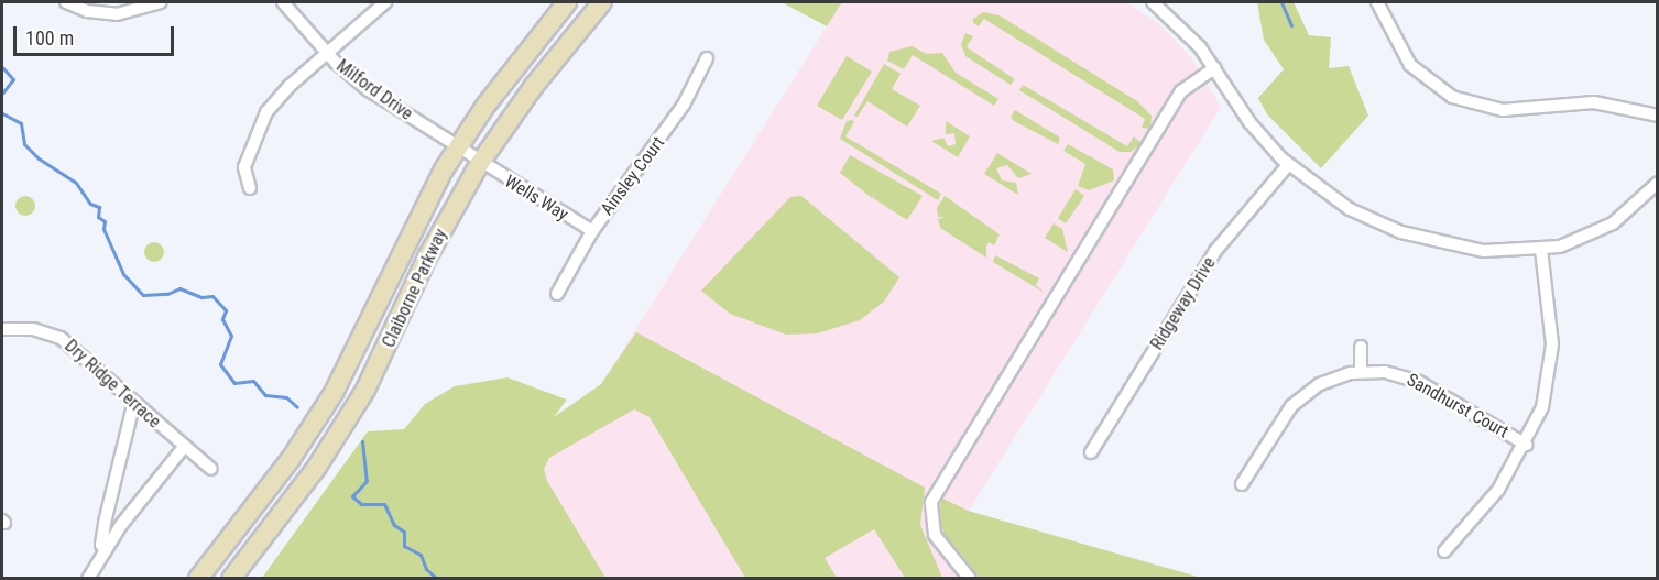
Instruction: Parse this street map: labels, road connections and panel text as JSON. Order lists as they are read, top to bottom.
{
  "streets": {
    "main road": ["Claiborne Parkway"],
    "street": [
      "Milford Drive",
      "Ainsley Court",
      "Wells Way",
      "Ridgeway Drive",
      "Dry Ridge Terrace",
      "Sandhurst Court"
    ]
  },
  "crossings": [
    ["Milford Drive", "Wells Way"],
    ["Milford Drive", "Claiborne Parkway"],
    ["Ainsley Court", "Wells Way"],
    ["Wells Way", "Claiborne Parkway"]
  ],
  "scale_bar": "100 m"
}
